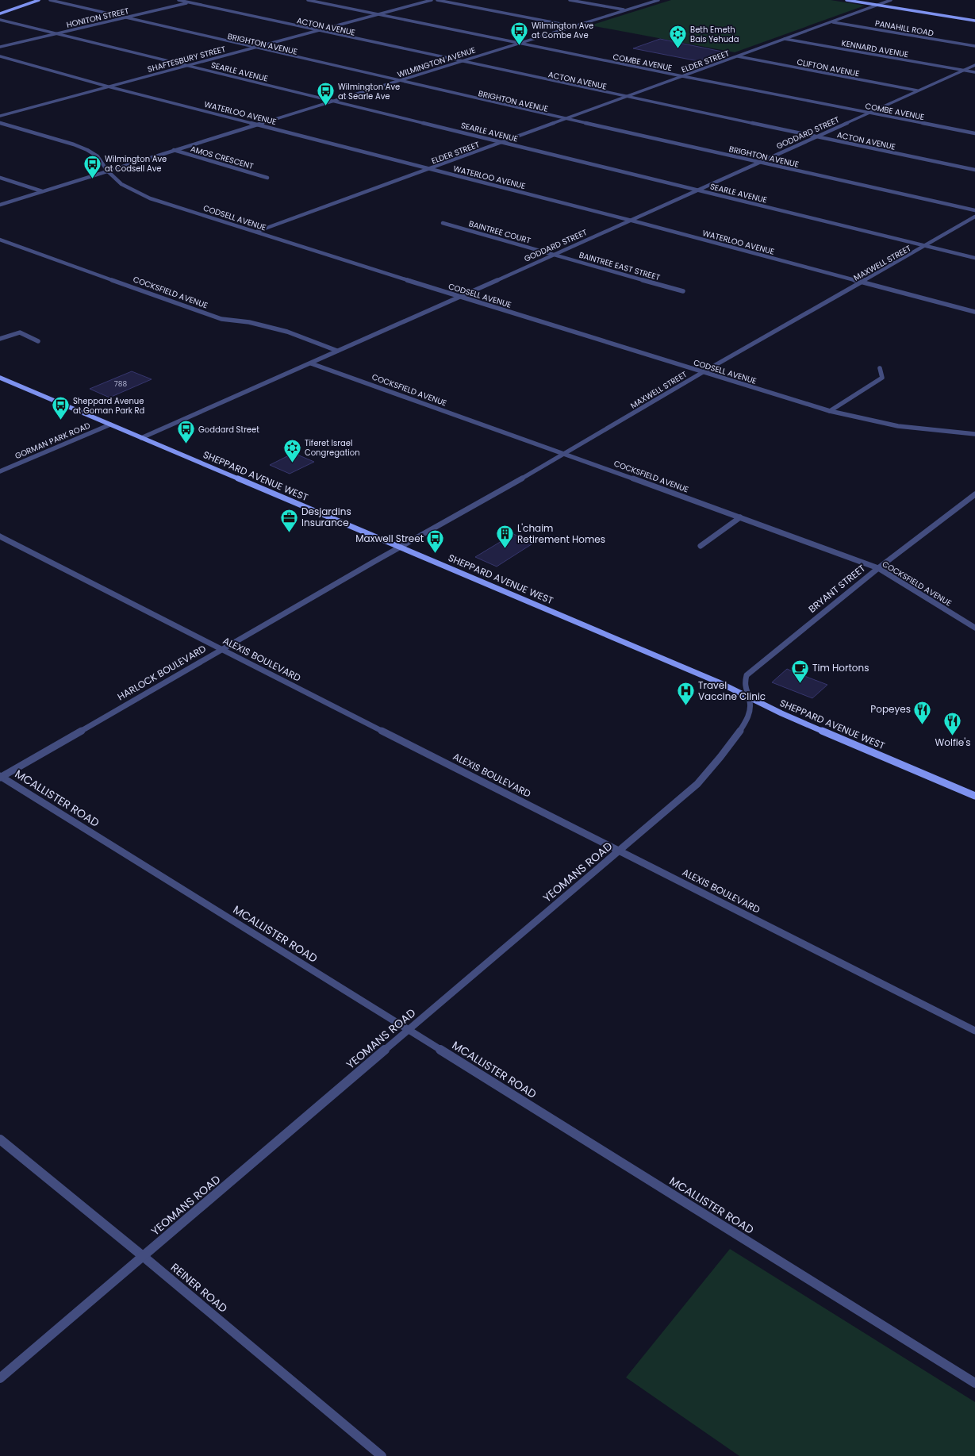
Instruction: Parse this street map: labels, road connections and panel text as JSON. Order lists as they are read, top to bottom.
{
  "streets": {
    "main road": ["SHEPPARD AVENUE WEST"],
    "street": [
      "HONITON STREET",
      "ACTON AVENUE",
      "PANAHILL ROAD",
      "BRIGHTON AVENUE",
      "KENNARD AVENUE",
      "SHAFTESBURY STREET",
      "ELDER STREET",
      "WILMINGTON AVENUE",
      "COMBE AVENUE",
      "CLIFTON AVENUE",
      "SEARLE AVENUE",
      "WATERLOO AVENUE",
      "GODDARD STREET",
      "AMOS CRESCENT",
      "CODSELL AVENUE",
      "BAINTREE COURT",
      "MAXWELL STREET",
      "BAINTREE EAST STREET",
      "COCKSFIELD AVENUE",
      "GORMAN PARK ROAD",
      "BRYANT STREET",
      "ALEXIS BOULEVARD",
      "HARLOCK BOULEVARD",
      "MCALLISTER ROAD",
      "YEOMANS ROAD",
      "REINER ROAD"
    ]
  },
  "crossings": [
    ["HONITON STREET", "ACTON AVENUE"],
    ["HONITON STREET", "BRIGHTON AVENUE"],
    ["HONITON STREET", "SEARLE AVENUE"],
    ["ACTON AVENUE", "SHAFTESBURY STREET"],
    ["ACTON AVENUE", "ELDER STREET"],
    ["ACTON AVENUE", "WILMINGTON AVENUE"],
    ["ACTON AVENUE", "GODDARD STREET"],
    ["PANAHILL ROAD", "ELDER STREET"],
    ["BRIGHTON AVENUE", "SHAFTESBURY STREET"],
    ["BRIGHTON AVENUE", "ELDER STREET"],
    ["BRIGHTON AVENUE", "WILMINGTON AVENUE"],
    ["BRIGHTON AVENUE", "GODDARD STREET"],
    ["KENNARD AVENUE", "ELDER STREET"],
    ["KENNARD AVENUE", "GODDARD STREET"],
    ["SHAFTESBURY STREET", "COMBE AVENUE"],
    ["SHAFTESBURY STREET", "SEARLE AVENUE"],
    ["SHAFTESBURY STREET", "WATERLOO AVENUE"],
    ["ELDER STREET", "COMBE AVENUE"],
    ["ELDER STREET", "CLIFTON AVENUE"],
    ["ELDER STREET", "SEARLE AVENUE"],
    ["ELDER STREET", "WATERLOO AVENUE"],
    ["ELDER STREET", "CODSELL AVENUE"],
    ["WILMINGTON AVENUE", "COMBE AVENUE"],
    ["WILMINGTON AVENUE", "SEARLE AVENUE"],
    ["WILMINGTON AVENUE", "WATERLOO AVENUE"],
    ["WILMINGTON AVENUE", "AMOS CRESCENT"],
    ["WILMINGTON AVENUE", "CODSELL AVENUE"],
    ["COMBE AVENUE", "GODDARD STREET"],
    ["CLIFTON AVENUE", "GODDARD STREET"],
    ["SEARLE AVENUE", "GODDARD STREET"],
    ["SEARLE AVENUE", "MAXWELL STREET"],
    ["WATERLOO AVENUE", "GODDARD STREET"],
    ["WATERLOO AVENUE", "MAXWELL STREET"],
    ["GODDARD STREET", "CODSELL AVENUE"],
    ["GODDARD STREET", "BAINTREE COURT"],
    ["GODDARD STREET", "BAINTREE EAST STREET"],
    ["GODDARD STREET", "COCKSFIELD AVENUE"],
    ["GODDARD STREET", "SHEPPARD AVENUE WEST"],
    ["CODSELL AVENUE", "MAXWELL STREET"],
    ["BAINTREE COURT", "BAINTREE EAST STREET"],
    ["MAXWELL STREET", "COCKSFIELD AVENUE"],
    ["MAXWELL STREET", "SHEPPARD AVENUE WEST"],
    ["MAXWELL STREET", "HARLOCK BOULEVARD"],
    ["COCKSFIELD AVENUE", "BRYANT STREET"],
    ["GORMAN PARK ROAD", "SHEPPARD AVENUE WEST"],
    ["SHEPPARD AVENUE WEST", "BRYANT STREET"],
    ["SHEPPARD AVENUE WEST", "HARLOCK BOULEVARD"],
    ["SHEPPARD AVENUE WEST", "YEOMANS ROAD"],
    ["BRYANT STREET", "YEOMANS ROAD"],
    ["ALEXIS BOULEVARD", "HARLOCK BOULEVARD"],
    ["ALEXIS BOULEVARD", "YEOMANS ROAD"],
    ["HARLOCK BOULEVARD", "MCALLISTER ROAD"],
    ["MCALLISTER ROAD", "YEOMANS ROAD"],
    ["YEOMANS ROAD", "REINER ROAD"]
  ],
  "places": {
    "bus stop": [
      "Wilmington Ave at Combe Ave",
      "Wilmington Ave at Searle Ave",
      "Wilmington Ave at Codsell Ave",
      "Sheppard Avenue at Goman Park Rd",
      "Goddard Street",
      "Maxwell Street"
    ],
    "synagogue": ["Beth Emeth Bais Yehuda", "Tiferet Israel Congregation"],
    "office": ["Desjardins Insurance"],
    "building": ["L'chaim Retirement Homes"],
    "cafe": ["Tim Hortons"],
    "hospital": ["Travel Vaccine Clinic"],
    "restaurant": ["Popeyes", "Wolfie's"]
  },
  "house_numbers": ["788"]
}
